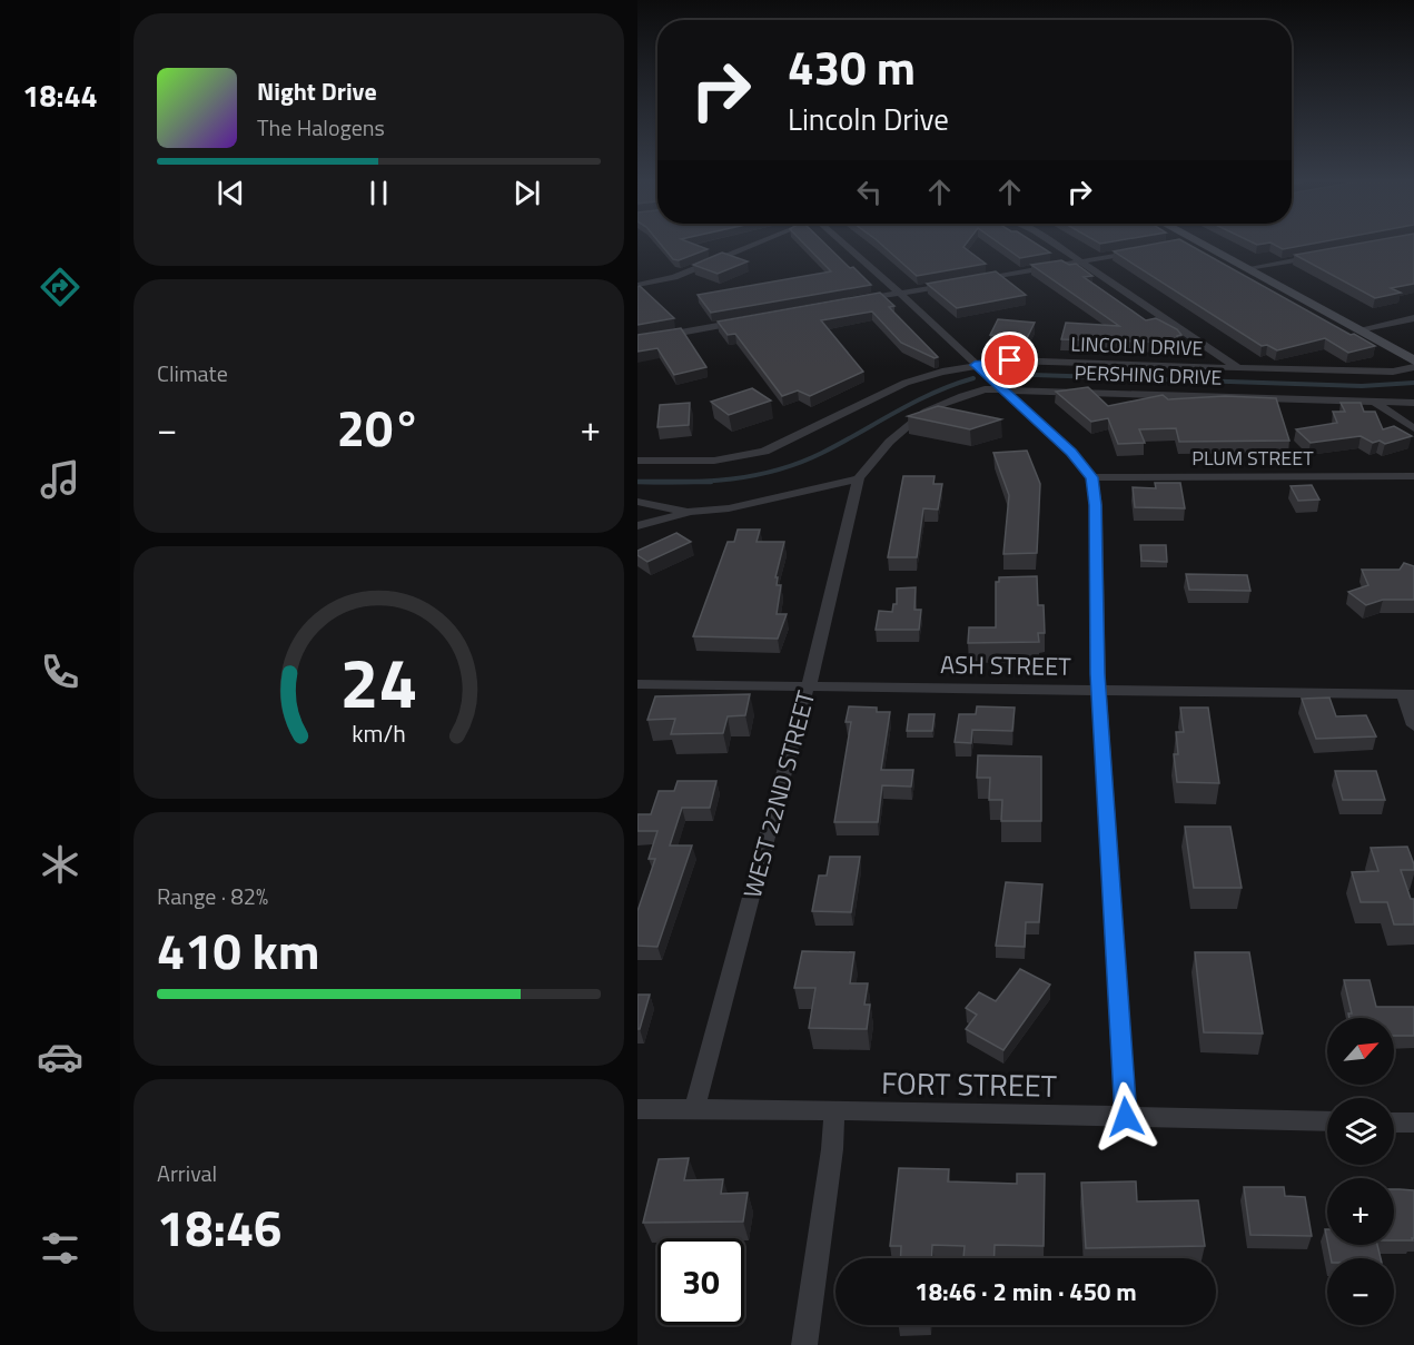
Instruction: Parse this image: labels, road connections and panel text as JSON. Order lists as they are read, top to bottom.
{
  "streets": {
    "street": [
      "LINCOLN DRIVE",
      "PERSHING DRIVE",
      "PLUM STREET",
      "ASH STREET",
      "WEST 22ND STREET",
      "FORT STREET"
    ]
  },
  "crossings": [
    ["PERSHING DRIVE", "WEST 22ND STREET"],
    ["ASH STREET", "WEST 22ND STREET"],
    ["WEST 22ND STREET", "FORT STREET"]
  ],
  "north": "top right",
  "page": {
    "tabs": "18:44",
    "turn": ["430 m", "Lincoln Drive"],
    "song": ["Night Drive", "The Halogens"],
    "tile": [
      "Climate",
      ["Range · 82%", "410 km"],
      ["Arrival", "18:46"]
    ],
    "heat": ["−", "20°", "+"],
    "map_buttons": ["+", "−"],
    "limit": "30",
    "trip": "18:46 · 2 min · 450 m",
    "gauge": ["24", "km/h"]
  }
}
